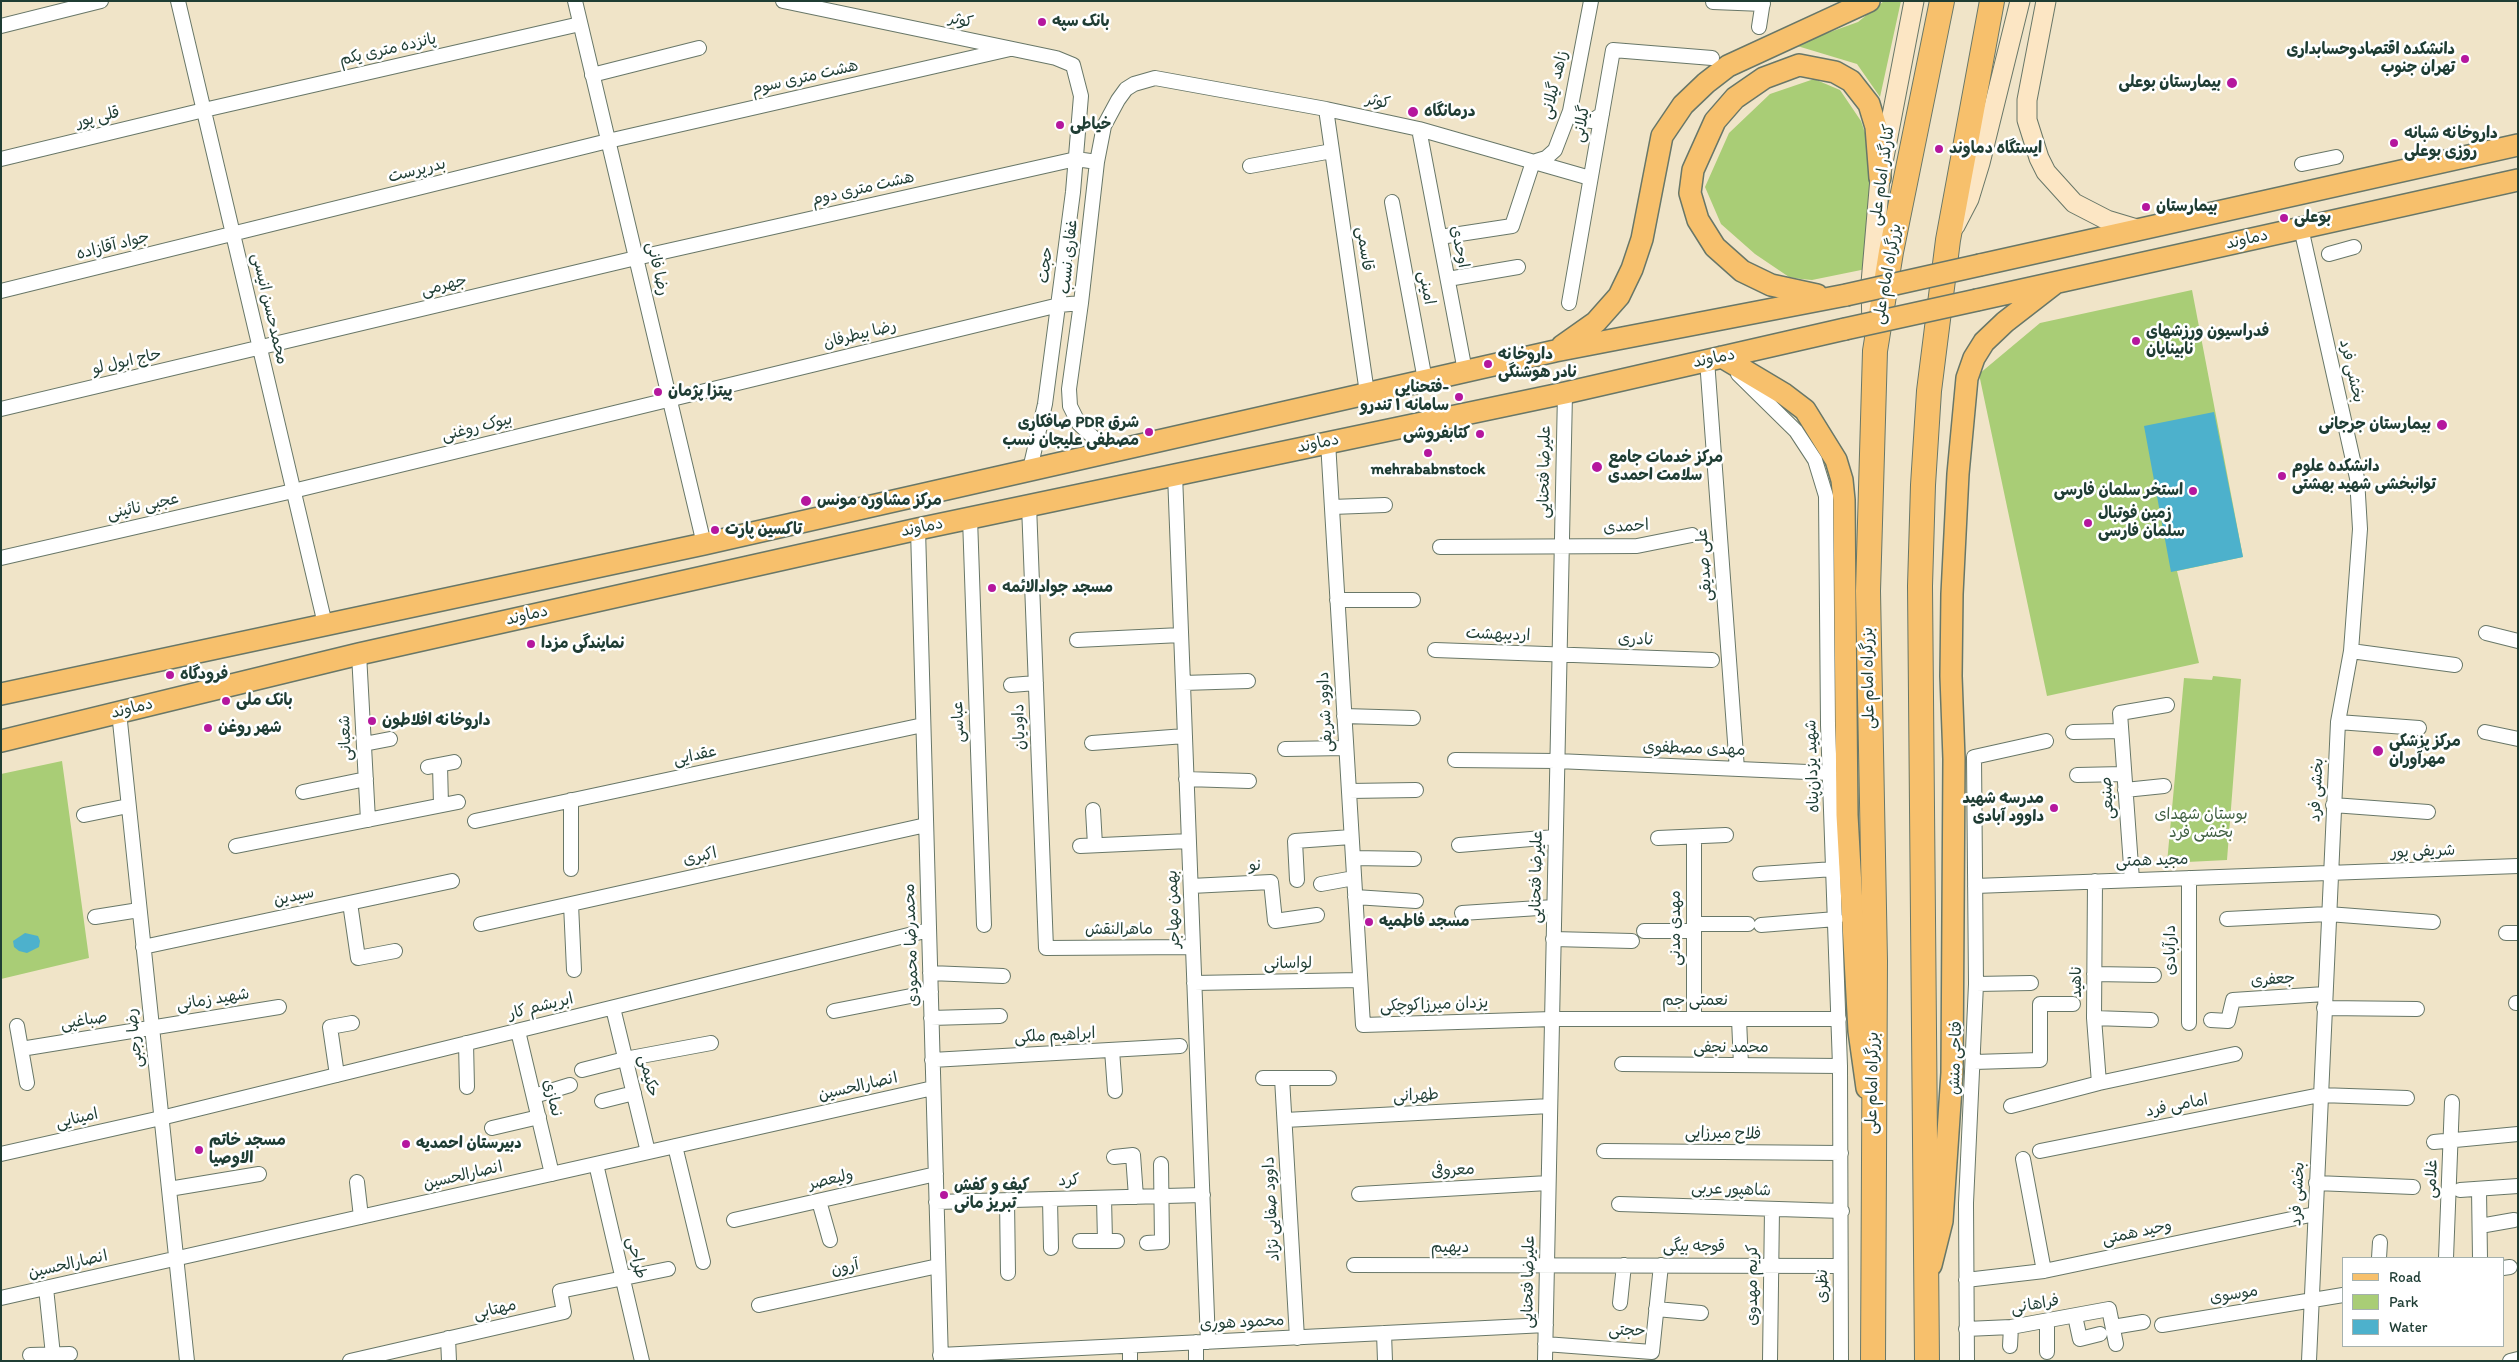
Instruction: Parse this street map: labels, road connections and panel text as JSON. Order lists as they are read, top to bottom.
{
  "streets": {
    "highway": ["بزرگراه امام علی"],
    "main road": ["کنارگذر امام علی", "دماوند"],
    "street": [
      "کوثر",
      "پانزده متری یکم",
      "هشت متری سوم",
      "زاهد گیلانی",
      "قلی پور",
      "گیلانی",
      "بدرپرست",
      "هشت متری دوم",
      "جواد آقازاده",
      "اوحدی",
      "قاسمی",
      "غفاری نسب",
      "حجت",
      "رضا فانی",
      "جهرمی",
      "امینی",
      "محمدحسن انیسی",
      "رضا بیطرفان",
      "حاج ابول لو",
      "بخشی فرد",
      "بیوک روغنی",
      "علیرضا فتحنایی",
      "عجبی نائینی",
      "احمدی",
      "علی صدیقی",
      "اردیبهشت",
      "نادری",
      "داوود شریفی",
      "عباسی",
      "داودیان",
      "شعبانی",
      "مهدی مصطفوی",
      "عقدایی",
      "شهید یزدان‌پناه",
      "صنیعی",
      "شریفی پور",
      "اکبری",
      "مجید همتی",
      "نو",
      "سیدین",
      "بهمن مهاجر",
      "مهدی مدنی",
      "ماهرالنقش",
      "محمدرضا محمودی",
      "دارآبادی",
      "لواسانی",
      "جعفری",
      "ناهید",
      "شهید زمانی",
      "نعمتی جم",
      "یزدان میرزاکوچکی",
      "ابریشم کار",
      "صباغپی",
      "ابراهیم ملکی",
      "رضا رجبی",
      "محمد نجفی",
      "فتاحی منش",
      "حکیمی",
      "انصارالحسین",
      "طهرانی",
      "نمازی",
      "امامی فرد",
      "امینایی",
      "فلاح میرزایی",
      "معروفی",
      "غلامی",
      "ولیعصر",
      "کرد",
      "شاهپور عربی",
      "داوود صفایی نژاد",
      "وحید همتی",
      "قوجه بیگی",
      "دیهیم",
      "طراحی",
      "آرون",
      "کریم مهدوی",
      "نظری",
      "موسوی",
      "فراهانی",
      "مهتابی",
      "محمود هوری",
      "حجتی"
    ]
  },
  "crossings": [
    ["کوثر", "هشت متری سوم"],
    ["کوثر", "زاهد گیلانی"],
    ["کوثر", "گیلانی"],
    ["کوثر", "اوحدی"],
    ["کوثر", "قاسمی"],
    ["کوثر", "غفاری نسب"],
    ["کوثر", "حجت"],
    ["پانزده متری یکم", "قلی پور"],
    ["پانزده متری یکم", "رضا فانی"],
    ["پانزده متری یکم", "محمدحسن انیسی"],
    ["هشت متری سوم", "بدرپرست"],
    ["هشت متری سوم", "رضا فانی"],
    ["قلی پور", "محمدحسن انیسی"],
    ["بدرپرست", "جواد آقازاده"],
    ["بدرپرست", "رضا فانی"],
    ["بدرپرست", "محمدحسن انیسی"],
    ["کنارگذر امام علی", "بزرگراه امام علی"],
    ["هشت متری دوم", "غفاری نسب"],
    ["هشت متری دوم", "حجت"],
    ["هشت متری دوم", "رضا فانی"],
    ["هشت متری دوم", "جهرمی"],
    ["دماوند", "اوحدی"],
    ["دماوند", "قاسمی"],
    ["دماوند", "غفاری نسب"],
    ["دماوند", "حجت"],
    ["دماوند", "رضا فانی"],
    ["دماوند", "امینی"],
    ["دماوند", "محمدحسن انیسی"],
    ["دماوند", "بخشی فرد"],
    ["دماوند", "علیرضا فتحنایی"],
    ["دماوند", "علی صدیقی"],
    ["دماوند", "داوود شریفی"],
    ["دماوند", "عباسی"],
    ["دماوند", "داودیان"],
    ["دماوند", "شعبانی"],
    ["دماوند", "شهید یزدان‌پناه"],
    ["دماوند", "بهمن مهاجر"],
    ["دماوند", "محمدرضا محمودی"],
    ["دماوند", "رضا رجبی"],
    ["جواد آقازاده", "محمدحسن انیسی"],
    ["غفاری نسب", "رضا بیطرفان"],
    ["حجت", "رضا بیطرفان"],
    ["رضا فانی", "جهرمی"],
    ["رضا فانی", "رضا بیطرفان"],
    ["رضا فانی", "بیوک روغنی"],
    ["جهرمی", "محمدحسن انیسی"],
    ["جهرمی", "حاج ابول لو"],
    ["محمدحسن انیسی", "حاج ابول لو"],
    ["محمدحسن انیسی", "بیوک روغنی"],
    ["محمدحسن انیسی", "عجبی نائینی"],
    ["رضا بیطرفان", "بیوک روغنی"],
    ["بخشی فرد", "شریفی پور"],
    ["بخشی فرد", "مجید همتی"],
    ["بخشی فرد", "جعفری"],
    ["بخشی فرد", "امامی فرد"],
    ["بخشی فرد", "وحید همتی"],
    ["بخشی فرد", "موسوی"],
    ["بیوک روغنی", "عجبی نائینی"],
    ["علیرضا فتحنایی", "احمدی"],
    ["علیرضا فتحنایی", "اردیبهشت"],
    ["علیرضا فتحنایی", "نادری"],
    ["علیرضا فتحنایی", "مهدی مصطفوی"],
    ["علیرضا فتحنایی", "نعمتی جم"],
    ["علیرضا فتحنایی", "یزدان میرزاکوچکی"],
    ["علیرضا فتحنایی", "طهرانی"],
    ["علیرضا فتحنایی", "معروفی"],
    ["علیرضا فتحنایی", "قوجه بیگی"],
    ["علیرضا فتحنایی", "دیهیم"],
    ["علیرضا فتحنایی", "محمود هوری"],
    ["علیرضا فتحنایی", "حجتی"],
    ["علی صدیقی", "مهدی مصطفوی"],
    ["علی صدیقی", "شهید یزدان‌پناه"],
    ["اردیبهشت", "نادری"],
    ["داوود شریفی", "لواسانی"],
    ["داوود شریفی", "یزدان میرزاکوچکی"],
    ["داودیان", "ماهرالنقش"],
    ["مهدی مصطفوی", "شهید یزدان‌پناه"],
    ["عقدایی", "محمدرضا محمودی"],
    ["شهید یزدان‌پناه", "نعمتی جم"],
    ["شهید یزدان‌پناه", "محمد نجفی"],
    ["شهید یزدان‌پناه", "فلاح میرزایی"],
    ["شهید یزدان‌پناه", "شاهپور عربی"],
    ["شهید یزدان‌پناه", "نظری"],
    ["صنیعی", "مجید همتی"],
    ["شریفی پور", "مجید همتی"],
    ["اکبری", "محمدرضا محمودی"],
    ["مجید همتی", "دارآبادی"],
    ["مجید همتی", "ناهید"],
    ["مجید همتی", "فتاحی منش"],
    ["نو", "بهمن مهاجر"],
    ["سیدین", "رضا رجبی"],
    ["بهمن مهاجر", "ماهرالنقش"],
    ["بهمن مهاجر", "لواسانی"],
    ["بهمن مهاجر", "کرد"],
    ["بهمن مهاجر", "محمود هوری"],
    ["مهدی مدنی", "نعمتی جم"],
    ["محمدرضا محمودی", "ابریشم کار"],
    ["محمدرضا محمودی", "ابراهیم ملکی"],
    ["محمدرضا محمودی", "انصارالحسین"],
    ["محمدرضا محمودی", "ولیعصر"],
    ["محمدرضا محمودی", "کرد"],
    ["محمدرضا محمودی", "آرون"],
    ["محمدرضا محمودی", "محمود هوری"],
    ["لواسانی", "یزدان میرزاکوچکی"],
    ["شهید زمانی", "صباغپی"],
    ["شهید زمانی", "رضا رجبی"],
    ["نعمتی جم", "یزدان میرزاکوچکی"],
    ["ابریشم کار", "رضا رجبی"],
    ["ابریشم کار", "حکیمی"],
    ["ابریشم کار", "نمازی"],
    ["ابریشم کار", "امینایی"],
    ["صباغپی", "رضا رجبی"],
    ["رضا رجبی", "انصارالحسین"],
    ["رضا رجبی", "امینایی"],
    ["فتاحی منش", "وحید همتی"],
    ["فتاحی منش", "فراهانی"],
    ["حکیمی", "انصارالحسین"],
    ["انصارالحسین", "نمازی"],
    ["انصارالحسین", "طراحی"],
    ["طهرانی", "داوود صفایی نژاد"],
    ["شاهپور عربی", "کریم مهدوی"],
    ["شاهپور عربی", "نظری"],
    ["داوود صفایی نژاد", "محمود هوری"],
    ["قوجه بیگی", "دیهیم"],
    ["قوجه بیگی", "کریم مهدوی"],
    ["قوجه بیگی", "نظری"],
    ["قوجه بیگی", "حجتی"],
    ["طراحی", "مهتابی"]
  ],
  "parks": ["بوستان شهدای بخشی فرد"],
  "places": [
    "بانک سپه",
    "دانشکده اقتصادوحسابداری تهران جنوب",
    "بیمارستان بوعلی",
    "درمانگاه",
    "خیاطی",
    "داروخانه شبانه روزی بوعلی",
    "ایستگاه دماوند",
    "بیمارستان",
    "بوعلی",
    "فدراسیون ورزشهای نابینایان",
    "داروخانه نادر هوشنگی",
    "پیتزا پژمان",
    "فتحنایی- سامانه ۱ تندرو",
    "بیمارستان جرجانی",
    "صافکاری PDR شرق مصطفی علیجان نسب",
    "کتابفروشی",
    "mehrababnstock",
    "مرکز خدمات جامع سلامت احمدی",
    "دانشکده علوم توانبخشی شهید بهشتی",
    "استخر سلمان فارسی",
    "مرکز مشاوره مونس",
    "زمین فوتبال سلمان فارسی",
    "تاکسین پارت",
    "مسجد جوادالائمه",
    "نمایندگی مزدا",
    "فرودگاه",
    "بانک ملی",
    "داروخانه افلاطون",
    "شهر روغن",
    "مرکز پزشکی مهرآوران",
    "مدرسه شهید داوود آبادی",
    "مسجد فاطمیه",
    "دبیرستان احمدیه",
    "مسجد خاتم الاوصیا",
    "کیف و کفش تبریز مانی"
  ],
  "legend": ["Road", "Park", "Water"]
}
